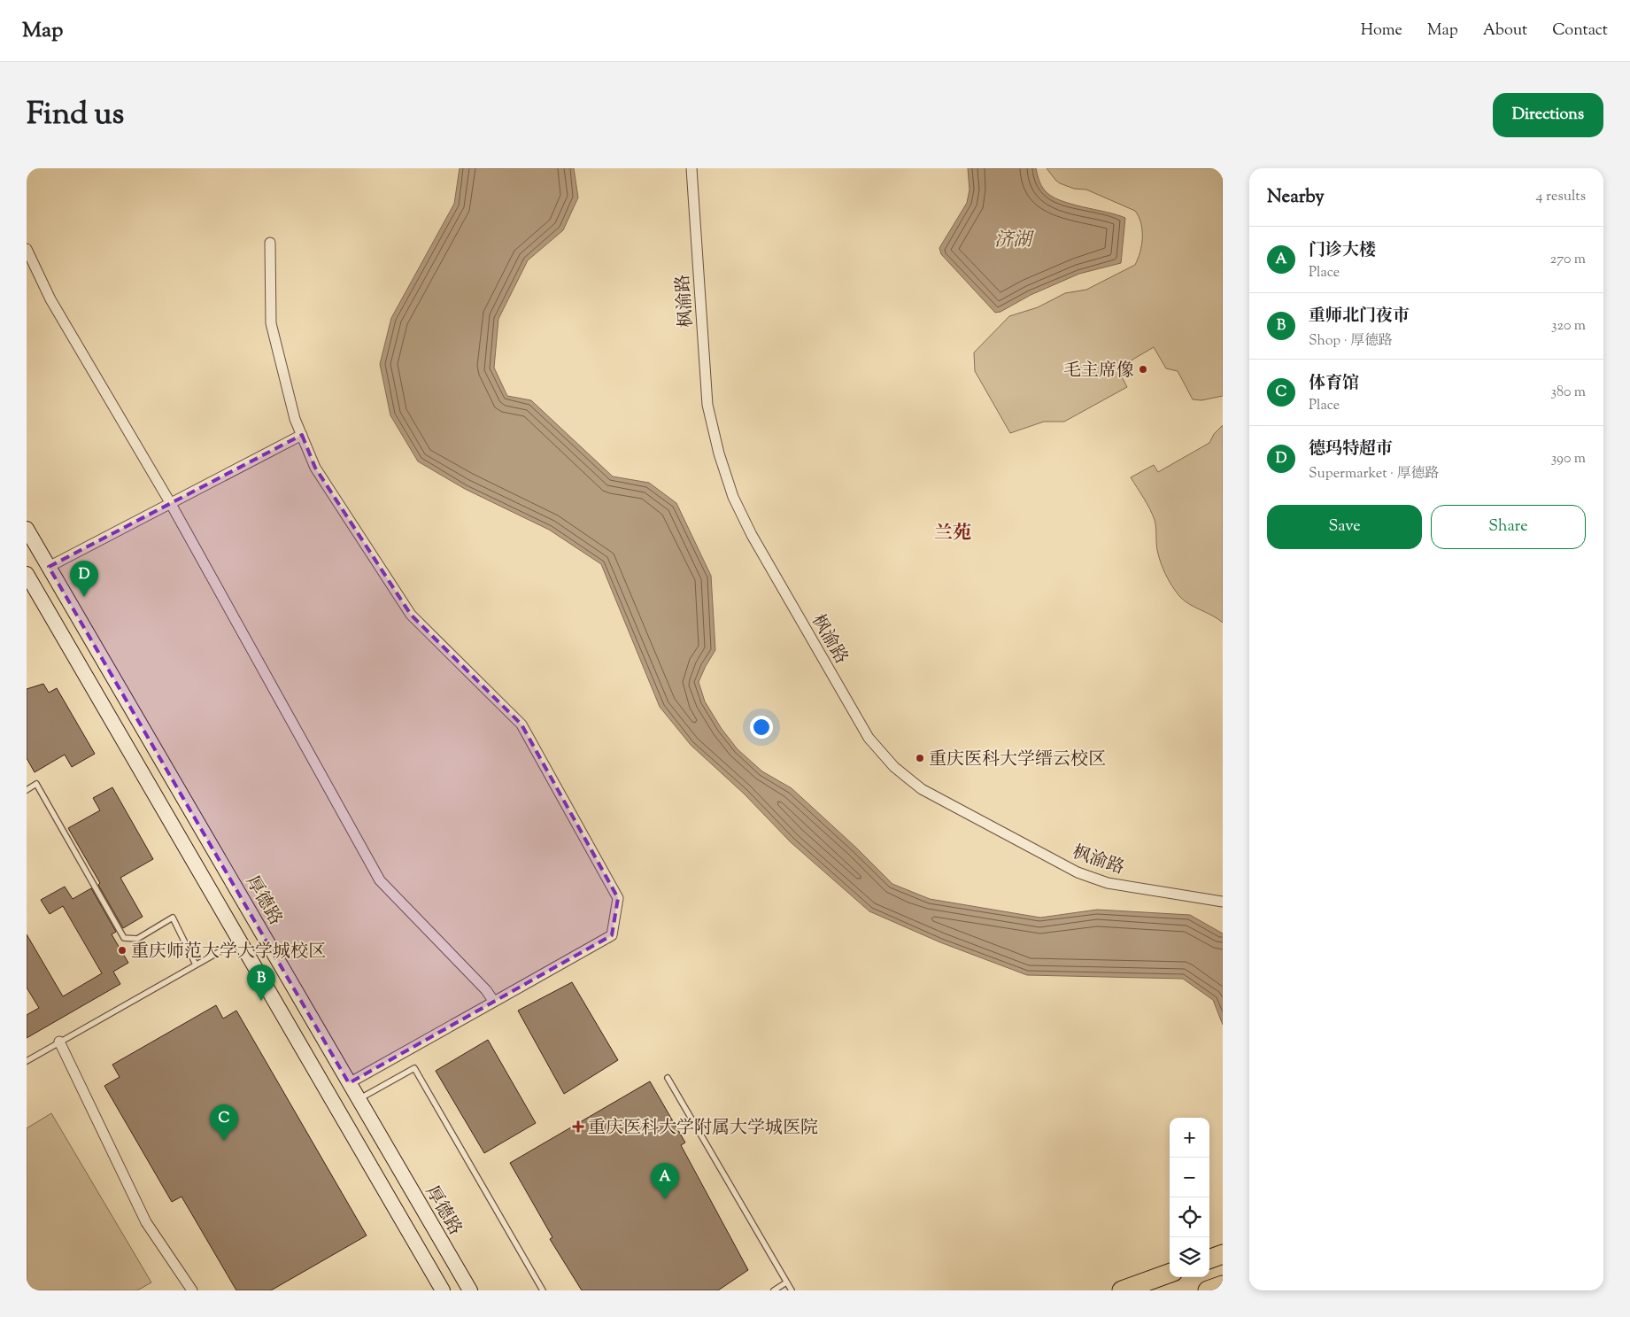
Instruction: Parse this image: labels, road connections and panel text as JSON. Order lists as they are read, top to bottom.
{
  "streets": {
    "main road": ["厚德路"],
    "street": ["枫渝路"]
  },
  "districts": ["兰苑"],
  "water": ["济湖"],
  "places": {
    "other": ["毛主席像", "重庆医科大学缙云校区", "重庆师范大学大学城校区"],
    "health": ["重庆医科大学附属大学城医院"]
  },
  "page": {
    "header": "Map",
    "nav": [
      "Home",
      "Map",
      "About",
      "Contact"
    ],
    "title": "Find us",
    "buttons": [
      "Directions",
      ["Save", "Share"]
    ],
    "heading": ["Nearby", "4 results"],
    "list": [
      {
        "mark": "A",
        "name": "门诊大楼",
        "note": "Place",
        "value": "270 m"
      },
      {
        "mark": "B",
        "name": "重师北门夜市",
        "note": "Shop · 厚德路",
        "value": "320 m"
      },
      {
        "mark": "C",
        "name": "体育馆",
        "note": "Place",
        "value": "380 m"
      },
      {
        "mark": "D",
        "name": "德玛特超市",
        "note": "Supermarket · 厚德路",
        "value": "390 m"
      }
    ],
    "pins": [
      "D",
      "B",
      "C",
      "A"
    ],
    "map_buttons": ["+", "−"]
  }
}
